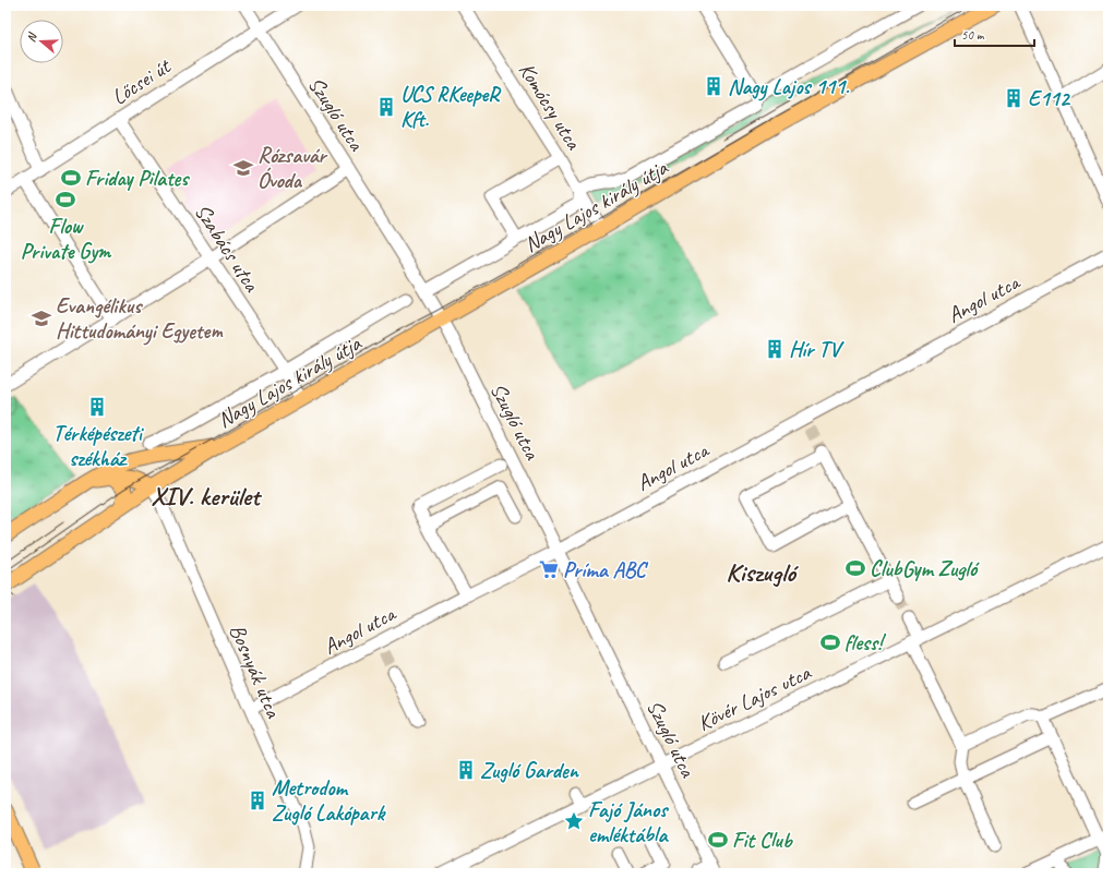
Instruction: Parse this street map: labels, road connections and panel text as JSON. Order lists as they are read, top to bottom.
{
  "streets": {
    "main road": ["Nagy Lajos király útja"],
    "street": [
      "Lőcsei út",
      "Komócsy utca",
      "Szugló utca",
      "Szabács utca",
      "Angol utca",
      "Bosnyák utca",
      "Kövér Lajos utca"
    ]
  },
  "crossings": [
    ["Lőcsei út", "Szugló utca"],
    ["Lőcsei út", "Szabács utca"],
    ["Komócsy utca", "Nagy Lajos király útja"],
    ["Szugló utca", "Nagy Lajos király útja"],
    ["Szugló utca", "Angol utca"],
    ["Szugló utca", "Kövér Lajos utca"],
    ["Nagy Lajos király útja", "Szabács utca"],
    ["Nagy Lajos király útja", "Bosnyák utca"],
    ["Angol utca", "Bosnyák utca"]
  ],
  "districts": ["XIV. kerület", "Kiszugló"],
  "places": {
    "building": [
      "Nagy Lajos 111.",
      "E112",
      "UCS RKeepeR Kft.",
      "Hír TV",
      "Térképészeti székház",
      "Zugló Garden",
      "Metrodom Zugló Lakópark"
    ],
    "school or university": ["Rózsavár Óvoda", "Evangélikus Hittudományi Egyetem"],
    "sports": [
      "Friday Pilates",
      "Flow Private Gym",
      "ClubGym Zugló",
      "fless!",
      "Fit Club"
    ],
    "supermarket": ["Príma ABC"],
    "place": ["Fajó János emléktábla"]
  },
  "scale_bar": "50 m",
  "north": "left"
}
